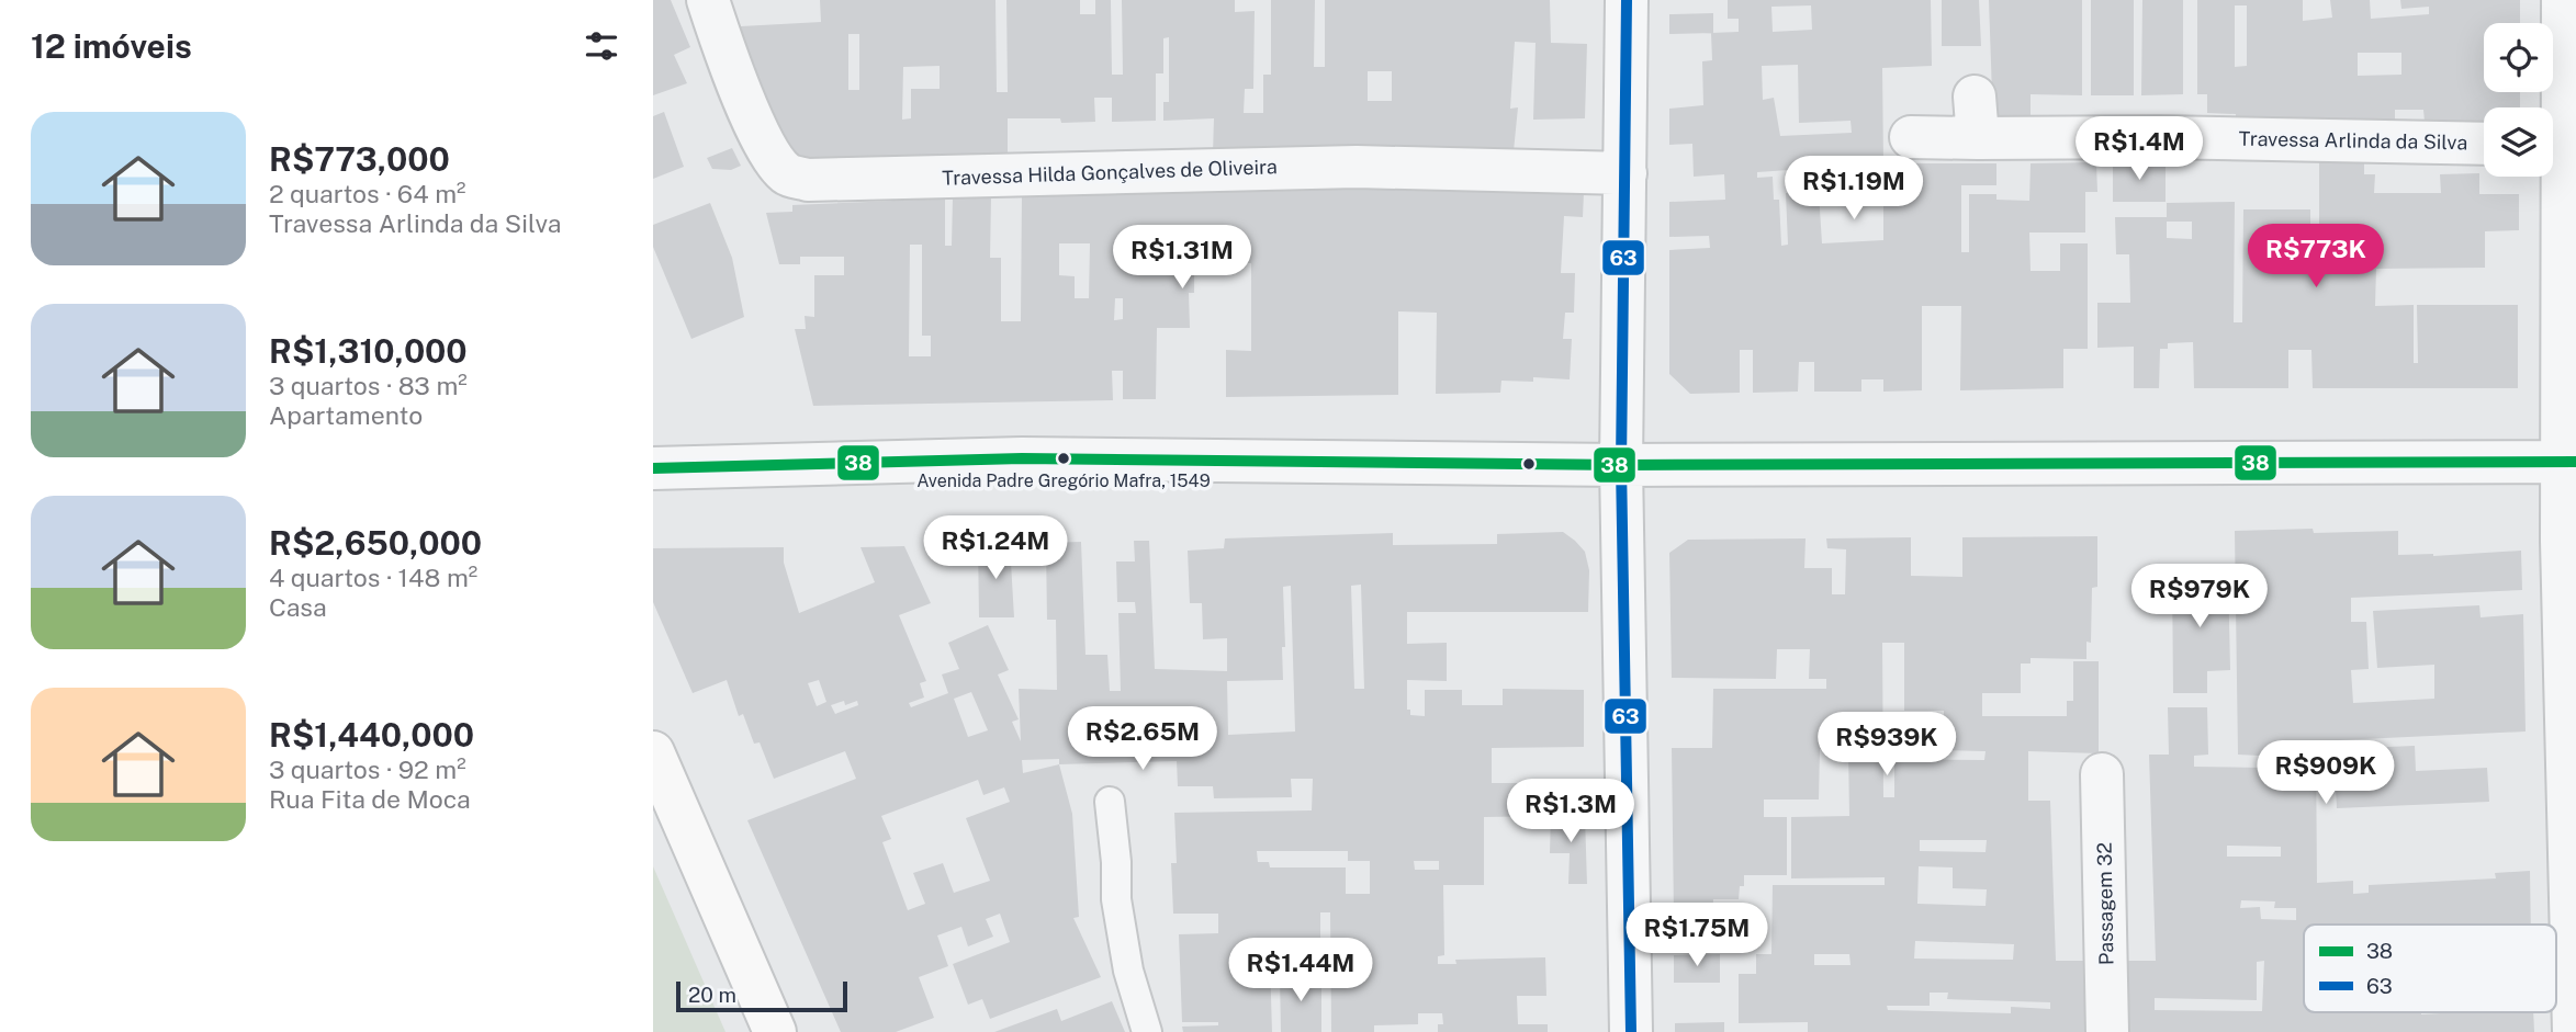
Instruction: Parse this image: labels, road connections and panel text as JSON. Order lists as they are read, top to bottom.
{
  "streets": {
    "street": ["Travessa Arlinda da Silva", "Travessa Hilda Gonçalves de Oliveira", "Passagem 32"]
  },
  "places": ["Avenida Padre Gregório Mafra, 1549"],
  "lines": ["transit line 63", "transit line 38"],
  "legend": ["38", "63"],
  "scale_bar": "20 m",
  "page": {
    "heading": "12 imóveis",
    "list": [
      {
        "name": "R$773,000",
        "note": "2 quartos · 64 m² · Travessa Arlinda da Silva"
      },
      {
        "name": "R$1,310,000",
        "note": "3 quartos · 83 m² · Apartamento"
      },
      {
        "name": "R$2,650,000",
        "note": "4 quartos · 148 m² · Casa"
      },
      {
        "name": "R$1,440,000",
        "note": "3 quartos · 92 m² · Rua Fita de Moca"
      }
    ],
    "price": [
      "R$1.4M",
      "R$1.19M",
      "R$773K",
      "R$1.31M",
      "R$1.24M",
      "R$979K",
      "R$2.65M",
      "R$939K",
      "R$909K",
      "R$1.3M",
      "R$1.75M",
      "R$1.44M"
    ],
    "scale": "20 m"
  }
}
